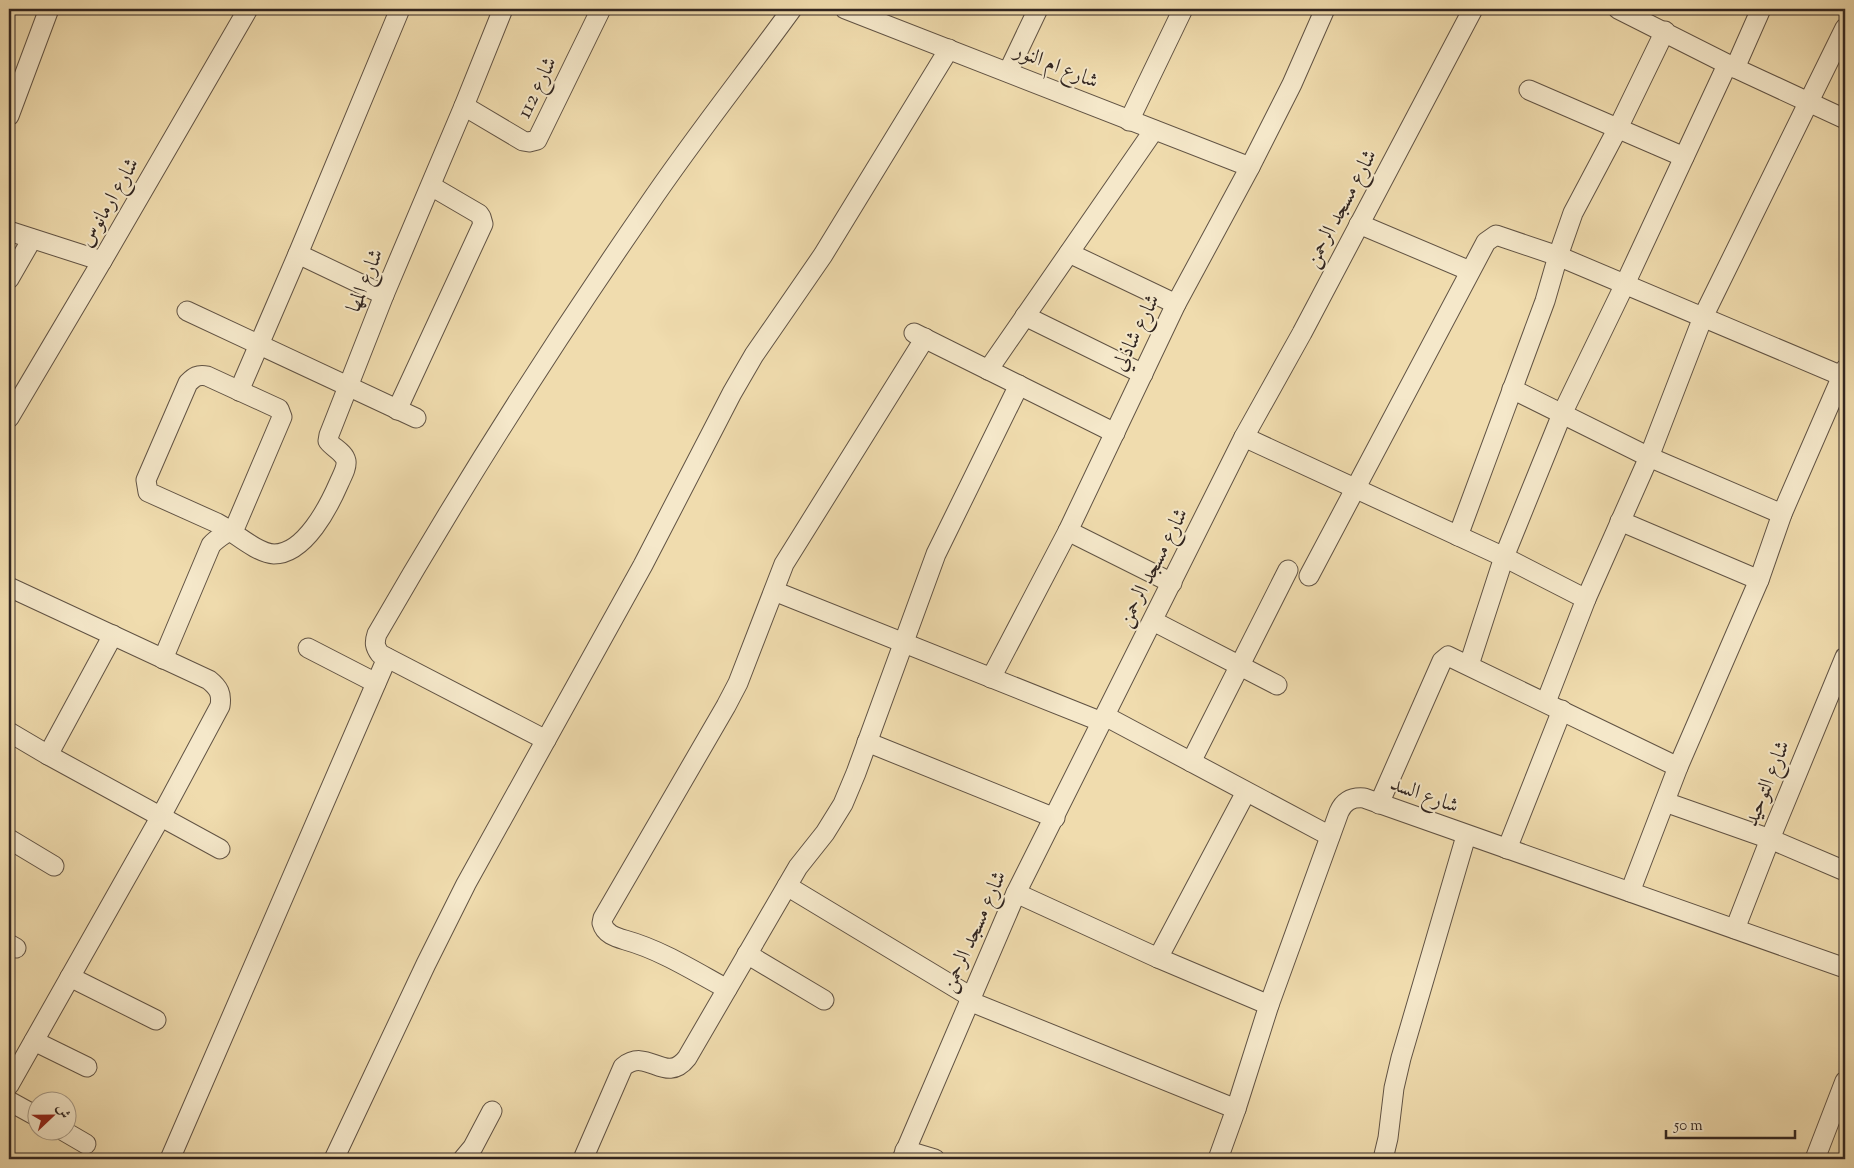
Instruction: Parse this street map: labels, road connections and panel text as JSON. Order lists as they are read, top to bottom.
{
  "streets": {
    "street": [
      "شارع ام النور",
      "شارع 112",
      "شارع ارمانوس",
      "شارع مسجد الرحمن",
      "شارع المها",
      "شارع شاذلي",
      "شارع التوحيد",
      "شارع السد"
    ]
  },
  "crossings": [
    ["شارع ام النور", "شارع شاذلي"],
    ["شارع 112", "شارع المها"],
    ["شارع التوحيد", "شارع السد"]
  ],
  "scale_bar": "50 m",
  "north": "right"
}
